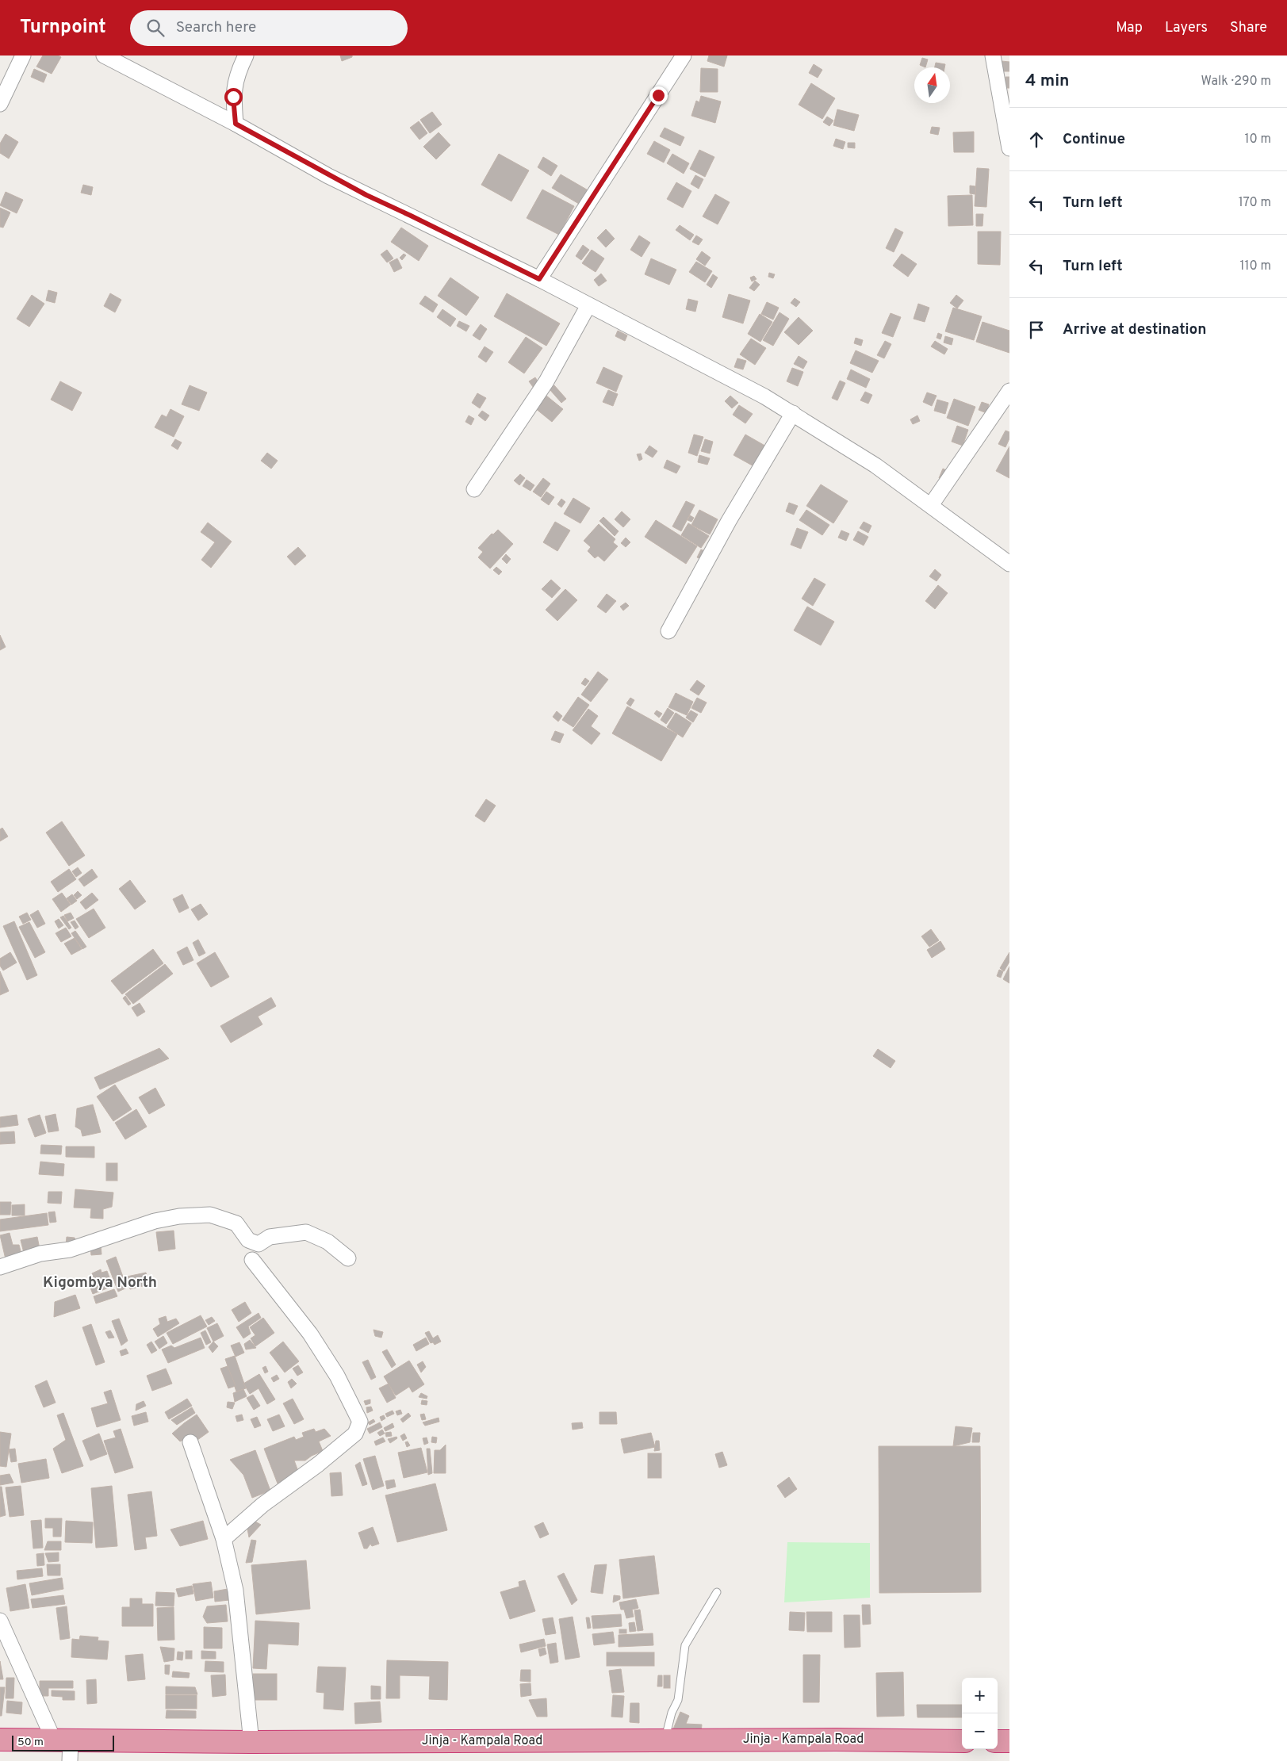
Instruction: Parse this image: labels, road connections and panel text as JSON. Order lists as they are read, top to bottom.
{
  "streets": {
    "highway": ["Jinja - Kampala Road"]
  },
  "districts": ["Kigombya North"],
  "scale_bar": "50 m",
  "north": "top",
  "page": {
    "header": "Turnpoint",
    "search": "Search here",
    "nav": ["Map", "Layers", "Share"],
    "heading": ["4 min", "Walk · 290 m"],
    "list": [
      ["Continue", "10 m"],
      ["Turn left", "170 m"],
      ["Turn left", "110 m"],
      "Arrive at destination"
    ],
    "map_buttons": ["+", "−"],
    "scale": "50 m"
  }
}
